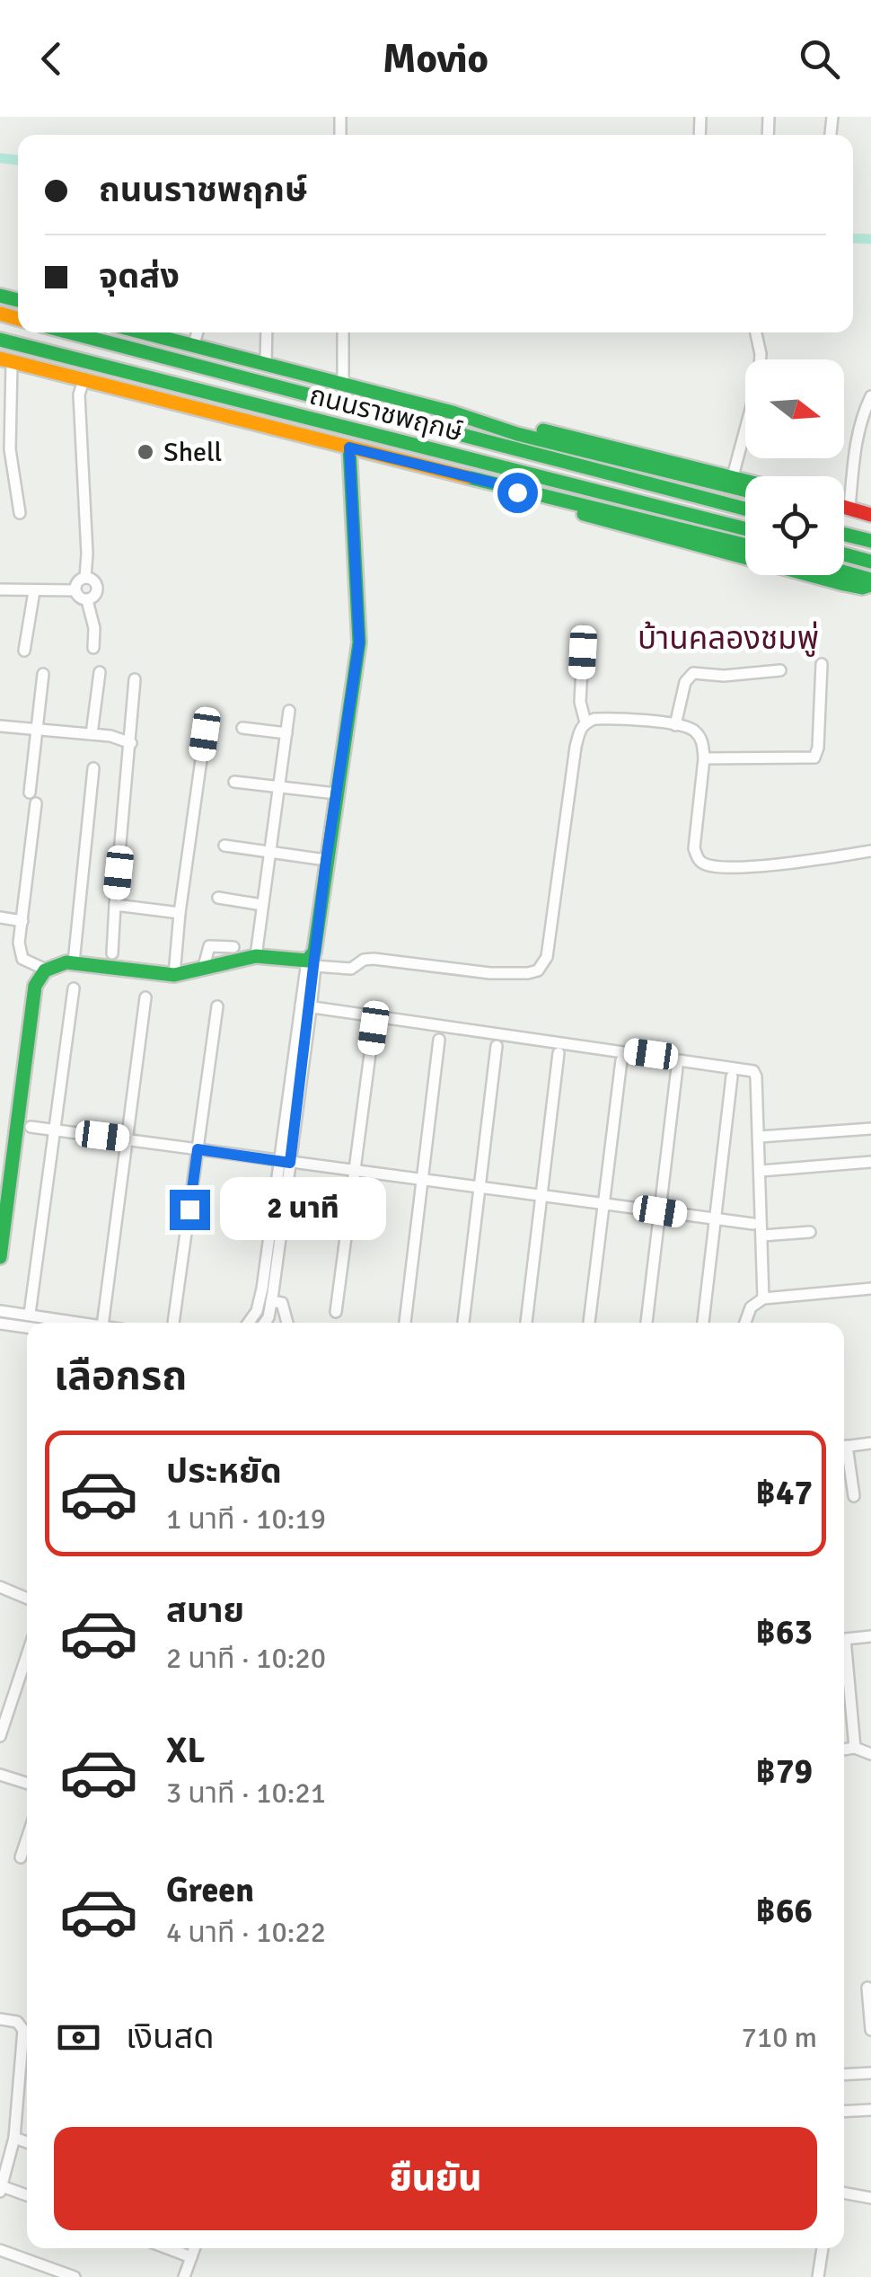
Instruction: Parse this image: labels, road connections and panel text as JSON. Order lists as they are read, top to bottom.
{
  "streets": {
    "main road": ["ถนนราชพฤกษ์"]
  },
  "districts": ["บ้านคลองชมพู่"],
  "places": ["Shell"],
  "north": "right",
  "page": {
    "header": "Movio",
    "banner": ["ถนนราชพฤกษ์", "จุดส่ง"],
    "bubble": "2 นาที",
    "heading": "เลือกรถ",
    "list": [
      {
        "name": "ประหยัด",
        "note": "1 นาที · 10:19",
        "value": "฿47"
      },
      {
        "name": "สบาย",
        "note": "2 นาที · 10:20",
        "value": "฿63"
      },
      {
        "name": "XL",
        "note": "3 นาที · 10:21",
        "value": "฿79"
      },
      {
        "name": "Green",
        "note": "4 นาที · 10:22",
        "value": "฿66"
      }
    ],
    "pay": ["เงินสด", "710 m"],
    "buttons": "ยืนยัน"
  }
}
